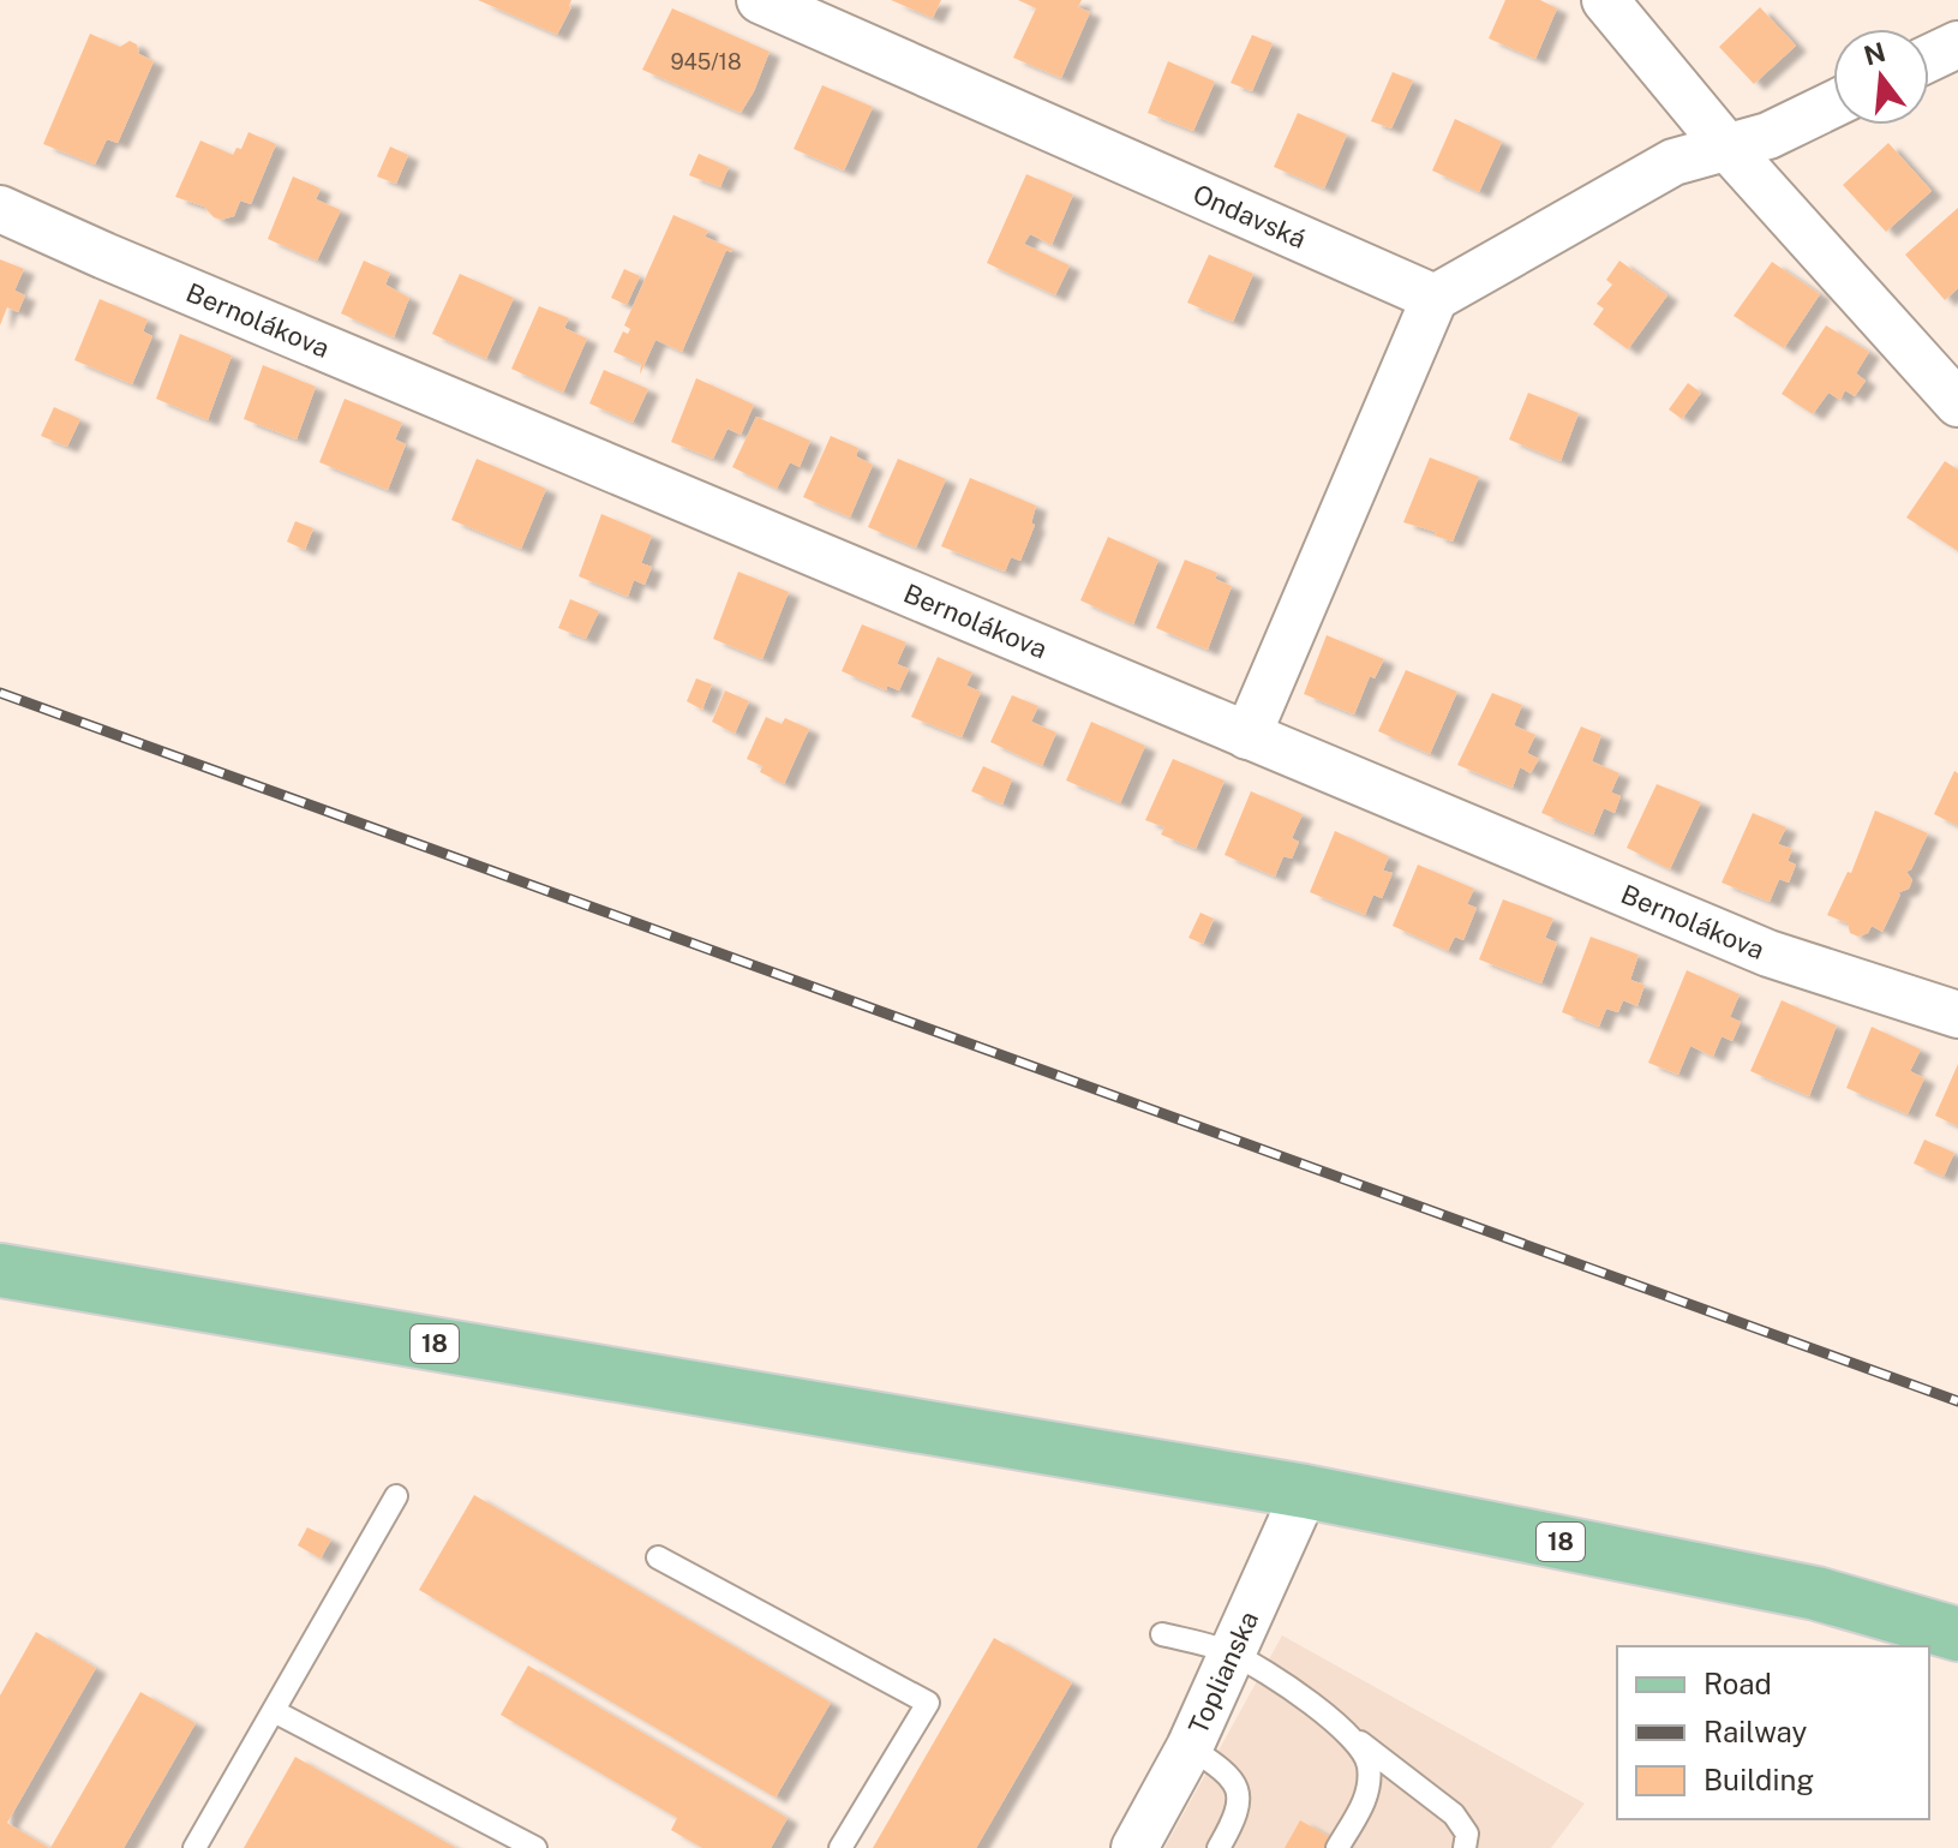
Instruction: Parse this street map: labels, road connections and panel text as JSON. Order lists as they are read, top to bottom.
{
  "streets": {
    "main road": ["18"],
    "street": ["Ondavská", "Bernolákova", "Toplianska"]
  },
  "crossings": [
    ["18", "Toplianska"]
  ],
  "house_numbers": ["945/18"],
  "legend": ["Road", "Railway", "Building"],
  "north": "top"
}
